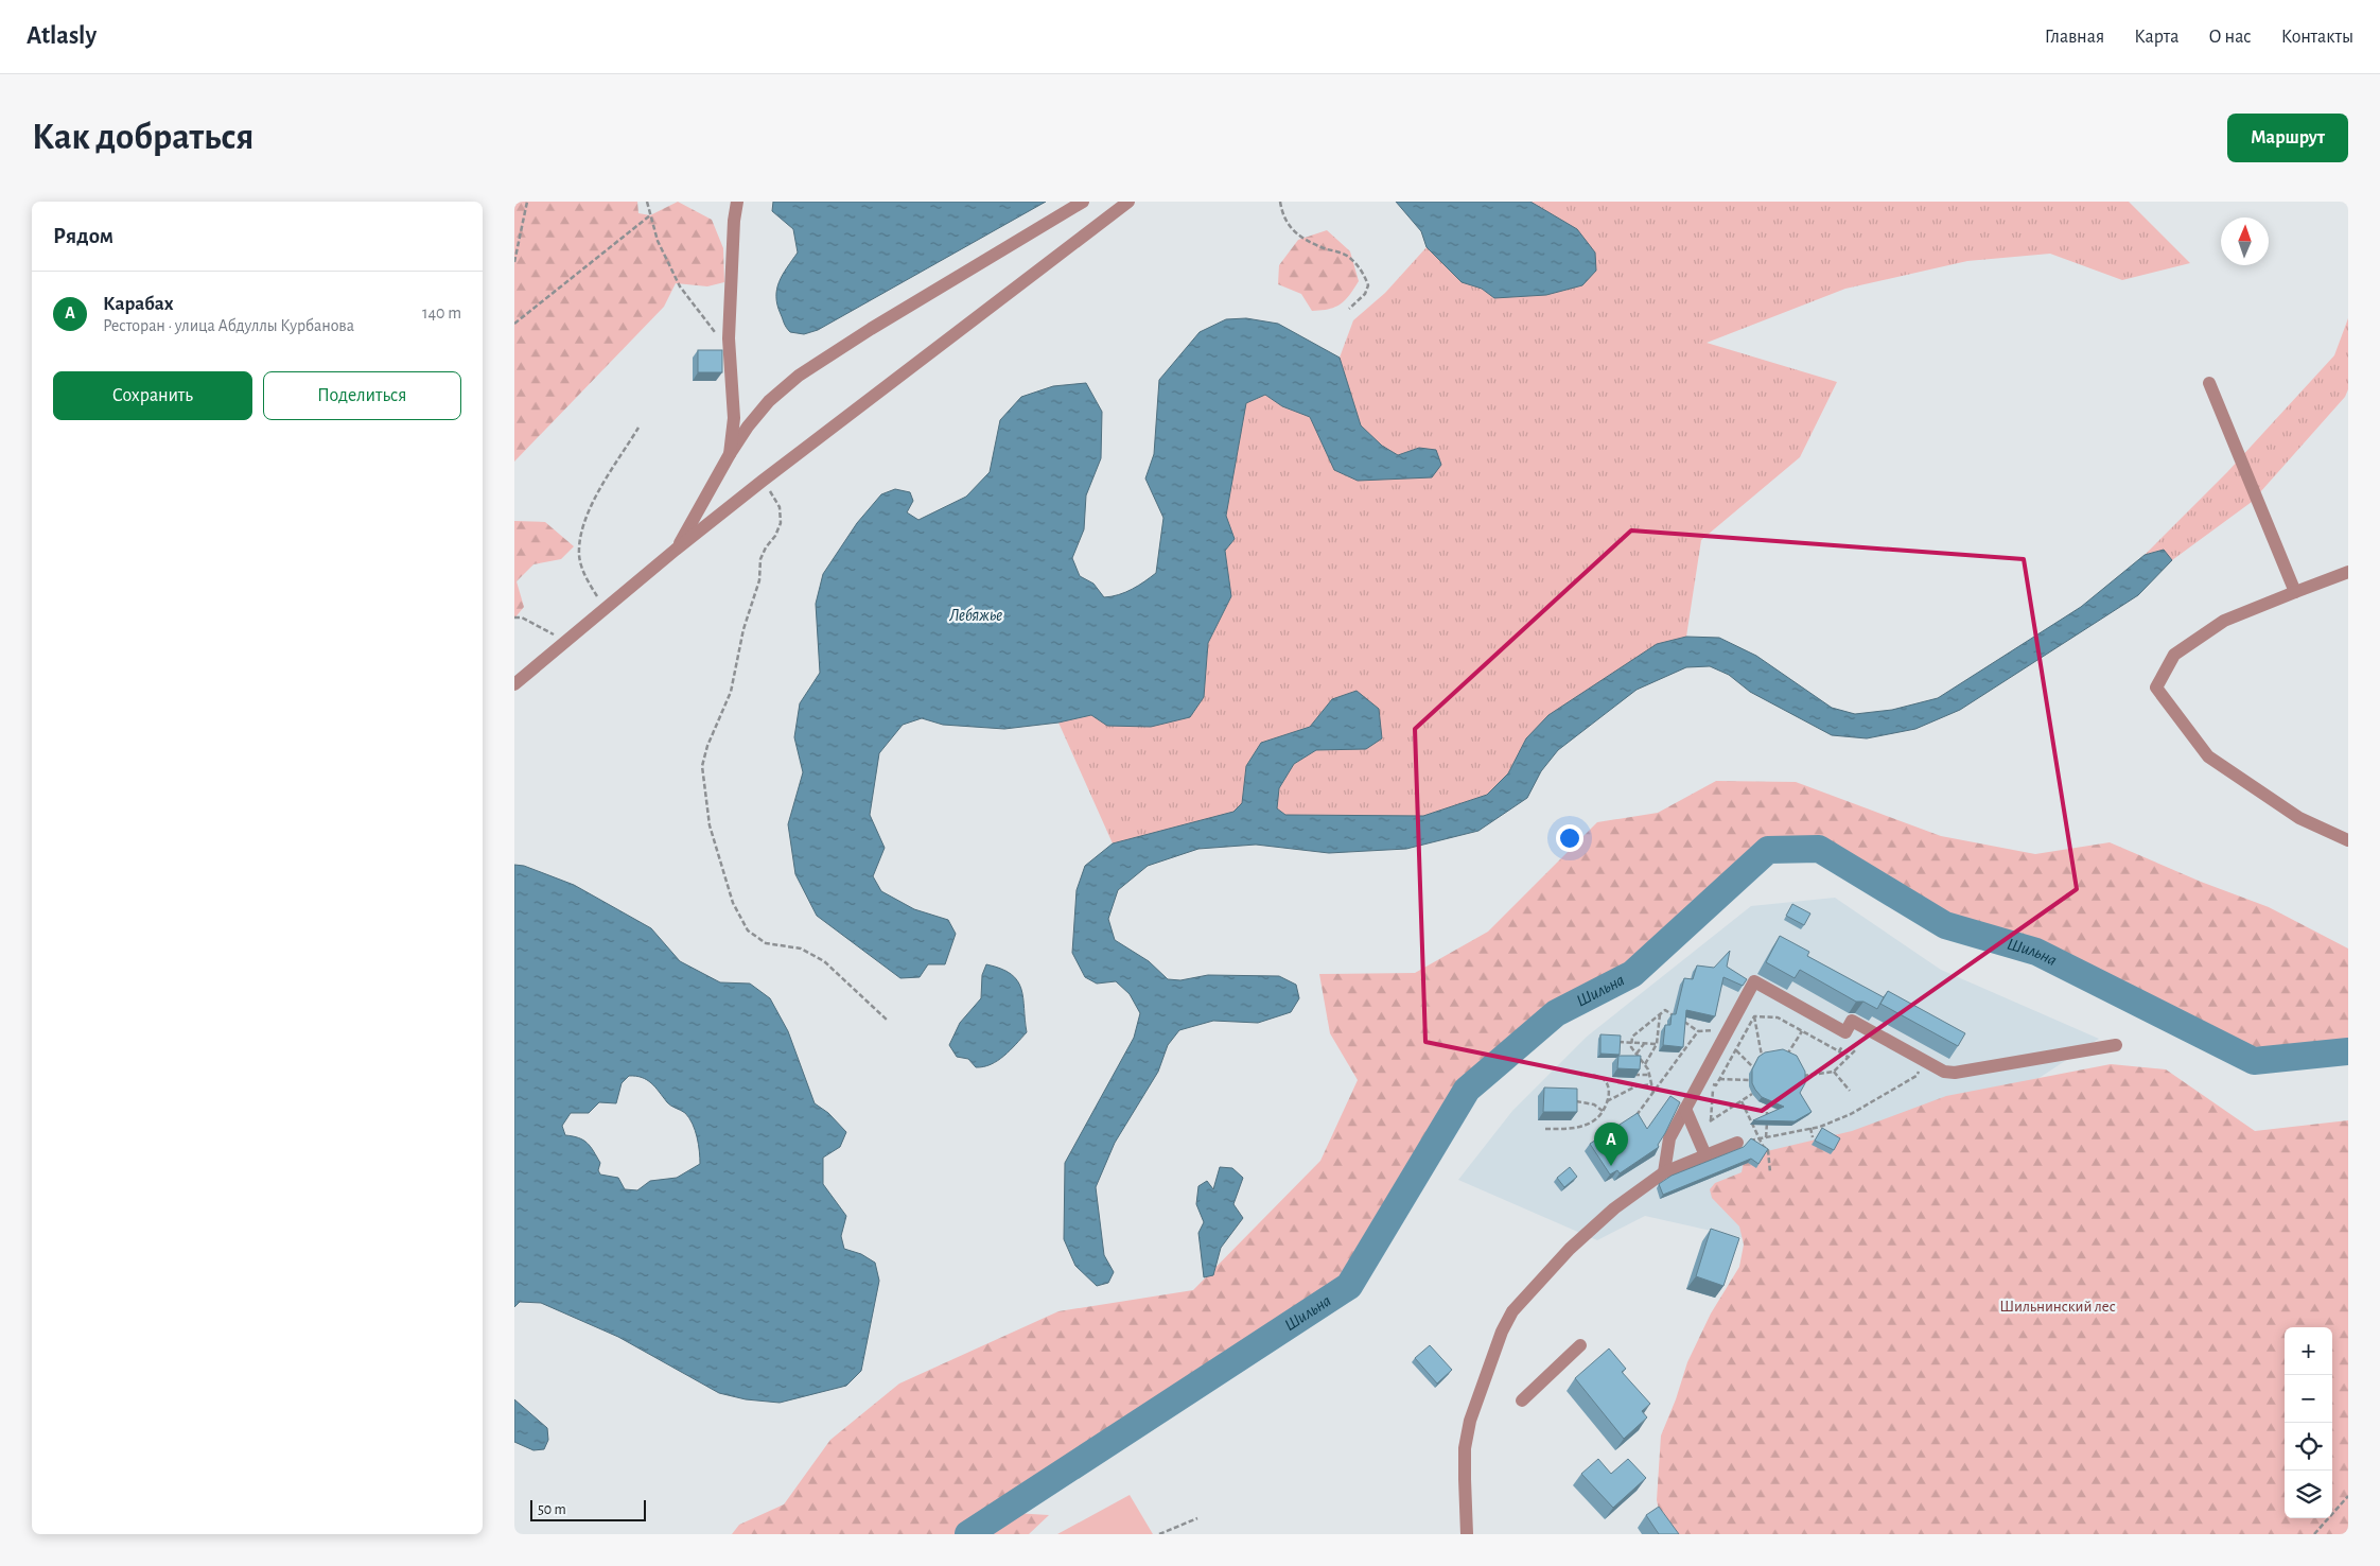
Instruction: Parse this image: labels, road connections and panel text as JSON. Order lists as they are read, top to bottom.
{
  "water": ["Лебяжье", "Шильна"],
  "parks": ["Шильнинский лес"],
  "scale_bar": "50 m",
  "north": "top",
  "page": {
    "header": "Atlasly",
    "nav": [
      "Главная",
      "Карта",
      "О нас",
      "Контакты"
    ],
    "buttons": [
      "Маршрут",
      ["Сохранить", "Поделиться"]
    ],
    "title": "Как добраться",
    "heading": "Рядом",
    "list": [
      {
        "mark": "A",
        "name": "Карабах",
        "note": "Ресторан · улица Абдуллы Курбанова",
        "value": "140 m"
      }
    ],
    "pins": "A",
    "map_buttons": ["+", "−"],
    "scale": "50 m"
  }
}
